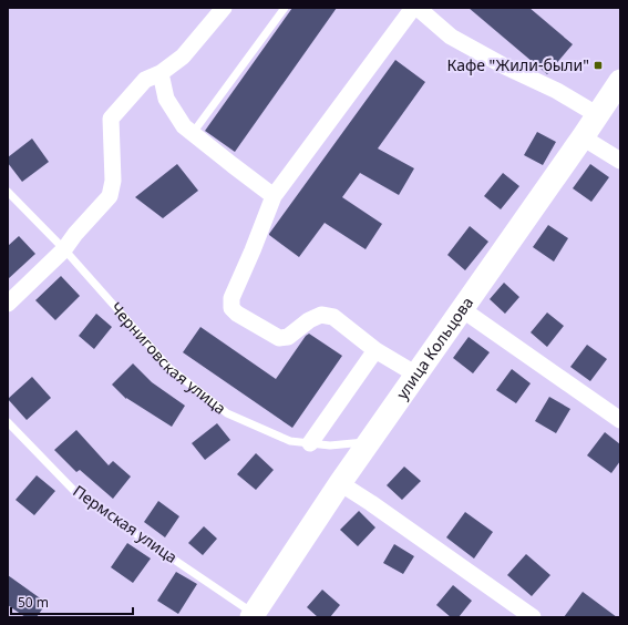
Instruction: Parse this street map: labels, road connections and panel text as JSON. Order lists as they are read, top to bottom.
{
  "streets": {
    "main road": ["улица Кольцова"],
    "lane": ["Черниговская улица", "Пермская улица"]
  },
  "crossings": [
    ["улица Кольцова", "Черниговская улица"],
    ["улица Кольцова", "Пермская улица"]
  ],
  "places": {
    "transit": ["Кафе \"Жили-были\""]
  },
  "scale_bar": "50 m"
}
